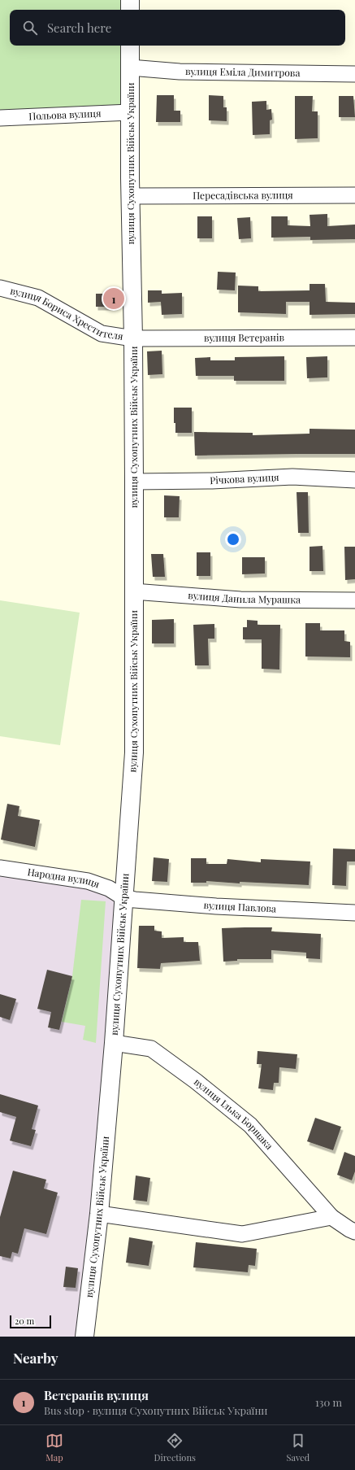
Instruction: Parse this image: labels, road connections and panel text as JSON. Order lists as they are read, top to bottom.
{
  "streets": {
    "street": [
      "вулиця Еміла Димитрова",
      "Польова вулиця",
      "вулиця Сухопутних Військ України",
      "Пересадівська вулиця",
      "вулиця Бориса Хрестителя",
      "вулиця Ветеранів",
      "Річкова вулиця",
      "вулиця Данила Мурашка",
      "Народна вулиця",
      "вулиця Павлова",
      "вулиця Ілька Борщака"
    ]
  },
  "crossings": [
    ["вулиця Еміла Димитрова", "вулиця Сухопутних Військ України"],
    ["Польова вулиця", "вулиця Сухопутних Військ України"],
    ["вулиця Сухопутних Військ України", "Пересадівська вулиця"],
    ["вулиця Сухопутних Військ України", "вулиця Бориса Хрестителя"],
    ["вулиця Сухопутних Військ України", "вулиця Ветеранів"],
    ["вулиця Сухопутних Військ України", "Річкова вулиця"],
    ["вулиця Сухопутних Військ України", "вулиця Данила Мурашка"],
    ["вулиця Сухопутних Військ України", "Народна вулиця"],
    ["вулиця Сухопутних Військ України", "вулиця Павлова"],
    ["вулиця Сухопутних Військ України", "вулиця Ілька Борщака"],
    ["вулиця Бориса Хрестителя", "вулиця Ветеранів"],
    ["Народна вулиця", "вулиця Павлова"]
  ],
  "scale_bar": "20 m",
  "page": {
    "search": "Search here",
    "pins": "1",
    "scale": "20 m",
    "heading": "Nearby",
    "list": [
      {
        "mark": "1",
        "name": "Ветеранів вулиця",
        "note": "Bus stop · вулиця Сухопутних Військ України",
        "value": "130 m"
      }
    ],
    "nav": ["Map", "Directions", "Saved"]
  }
}
